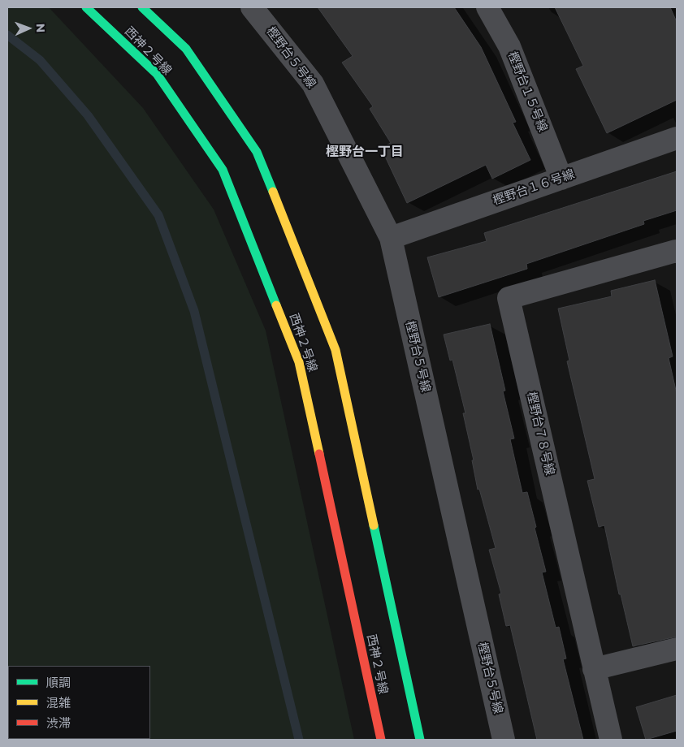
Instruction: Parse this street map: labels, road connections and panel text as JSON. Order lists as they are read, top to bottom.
{
  "streets": {
    "street": [
      "西神２号線",
      "樫野台５号線",
      "樫野台１５号線",
      "樫野台１６号線",
      "樫野台７８号線"
    ]
  },
  "crossings": [
    ["樫野台５号線", "樫野台１６号線"],
    ["樫野台１５号線", "樫野台１６号線"]
  ],
  "districts": ["樫野台一丁目"],
  "legend": ["順調", "混雑", "渋滞"],
  "north": "right"
}
